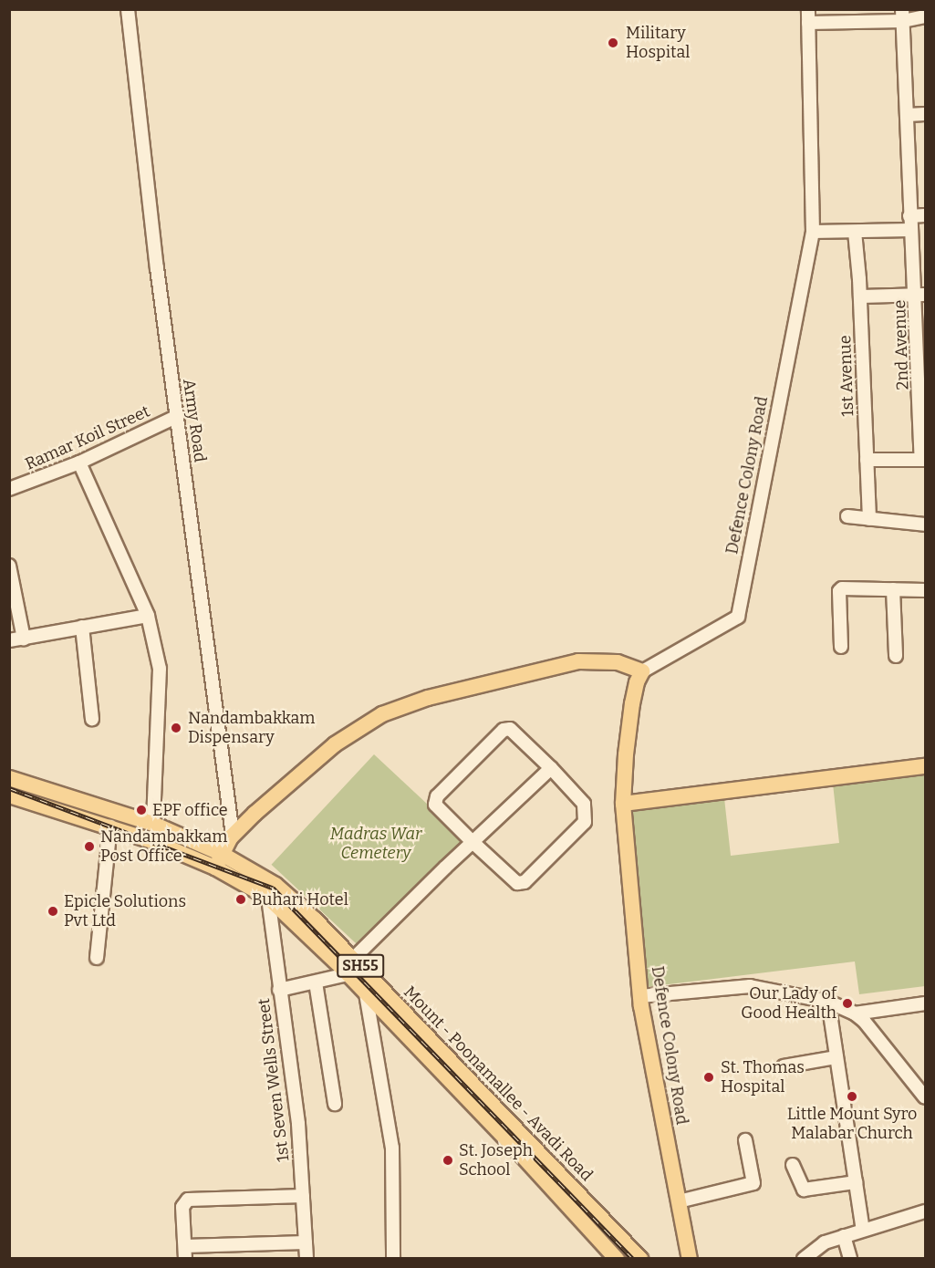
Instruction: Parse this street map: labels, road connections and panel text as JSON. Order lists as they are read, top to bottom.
{
  "streets": {
    "main road": ["Defence Colony Road", "SH55", "Mount - Poonamallee - Avadi Road"],
    "street": [
      "2nd Avenue",
      "1st Avenue",
      "Army Road",
      "Ramar Koil Street",
      "1st Seven Wells Street"
    ]
  },
  "crossings": [
    ["Army Road", "Ramar Koil Street"],
    ["1st Seven Wells Street", "Mount - Poonamallee - Avadi Road"]
  ],
  "parks": ["Madras War Cemetery"],
  "places": [
    "Military Hospital",
    "Nandambakkam Dispensary",
    "EPF office",
    "Nandambakkam Post Office",
    "Buhari Hotel",
    "Epicle Solutions Pvt Ltd",
    "Our Lady of Good Health",
    "St. Thomas Hospital",
    "Little Mount Syro Malabar Church",
    "St. Joseph School"
  ]
}
